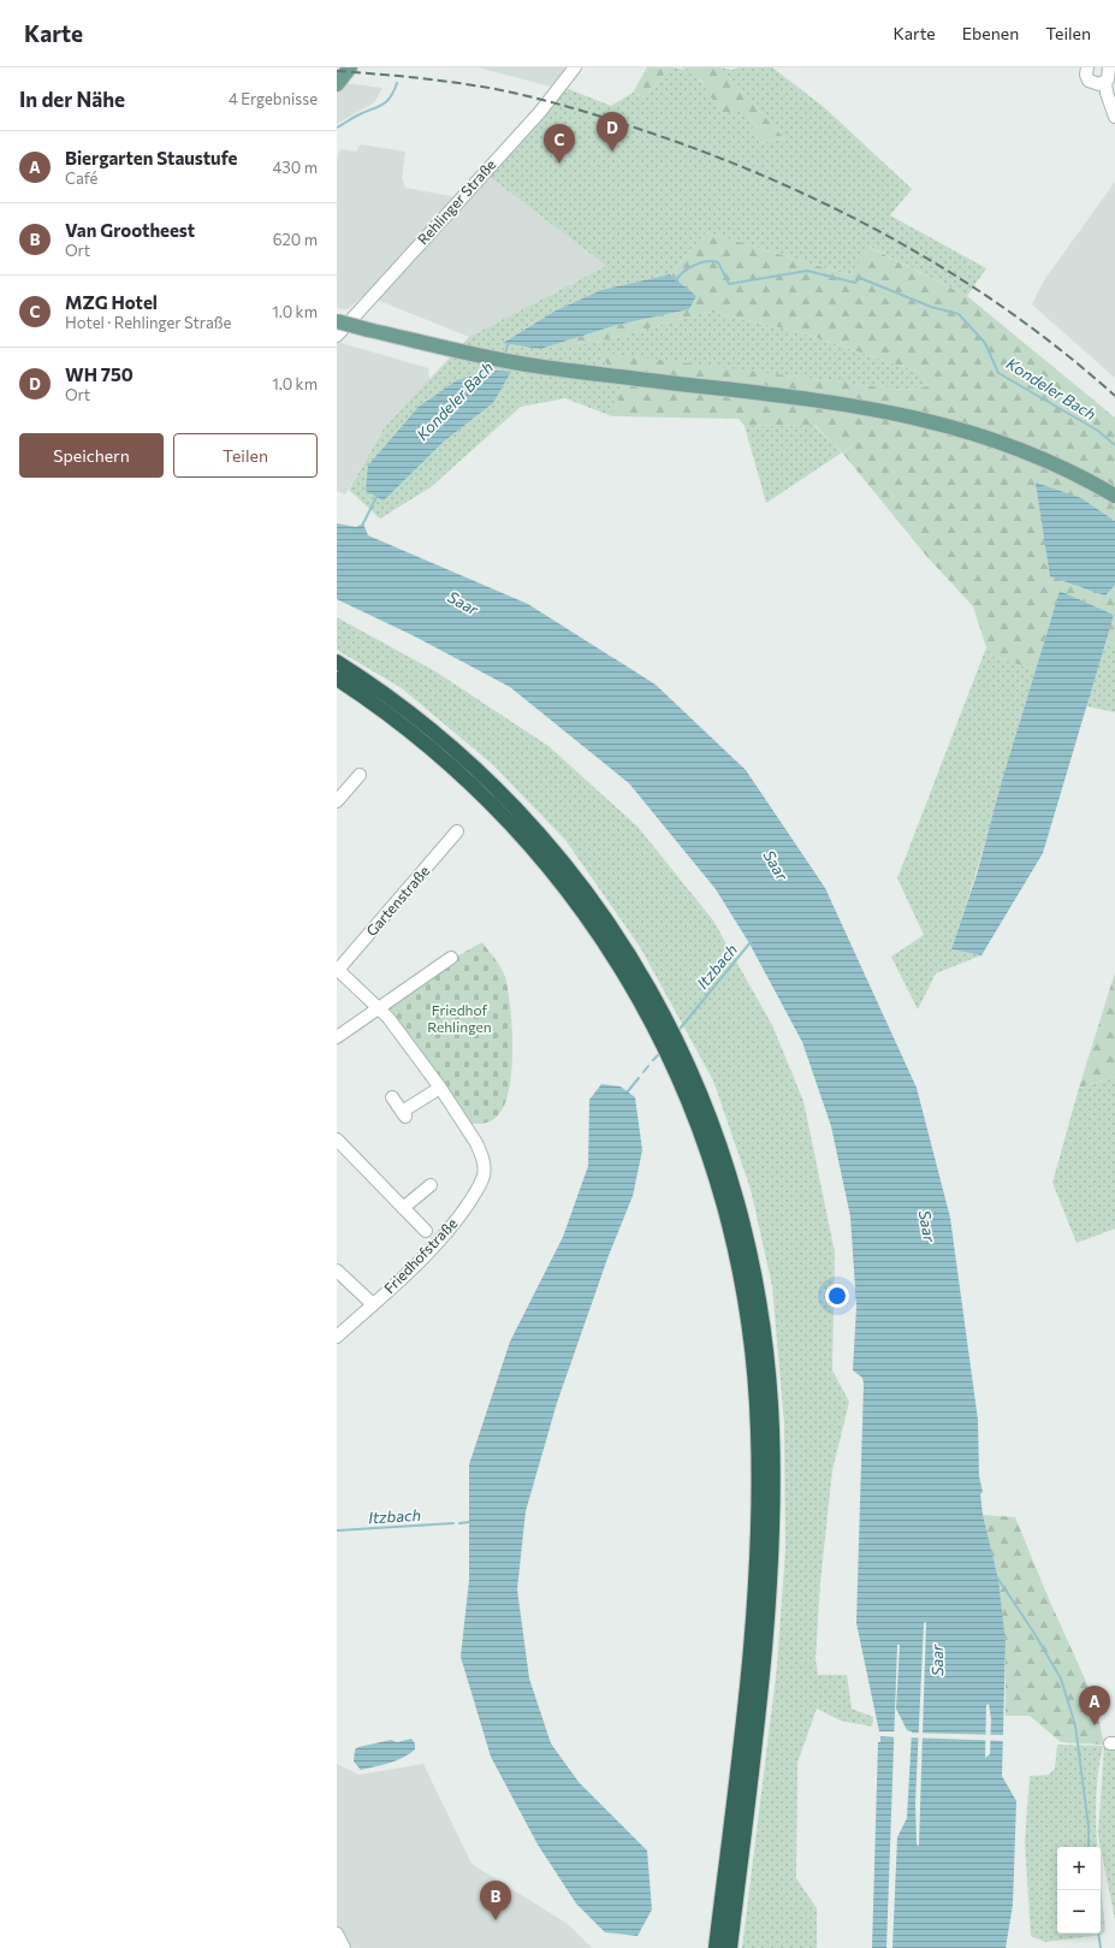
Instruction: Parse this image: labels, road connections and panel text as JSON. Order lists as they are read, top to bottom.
{
  "streets": {
    "street": ["Rehlinger Straße", "Gartenstraße", "Friedhofstraße"]
  },
  "crossings": [
    ["Gartenstraße", "Friedhofstraße"]
  ],
  "water": ["Kondeler Bach", "Saar", "Itzbach"],
  "parks": ["Friedhof Rehlingen"],
  "page": {
    "header": "Karte",
    "nav": ["Karte", "Ebenen", "Teilen"],
    "heading": ["In der Nähe", "4 Ergebnisse"],
    "pins": [
      "D",
      "C",
      "A",
      "B"
    ],
    "list": [
      {
        "mark": "A",
        "name": "Biergarten Staustufe",
        "note": "Café",
        "value": "430 m"
      },
      {
        "mark": "B",
        "name": "Van Grootheest",
        "note": "Ort",
        "value": "620 m"
      },
      {
        "mark": "C",
        "name": "MZG Hotel",
        "note": "Hotel · Rehlinger Straße",
        "value": "1.0 km"
      },
      {
        "mark": "D",
        "name": "WH 750",
        "note": "Ort",
        "value": "1.0 km"
      }
    ],
    "buttons": ["Speichern", "Teilen"],
    "map_buttons": ["+", "−"]
  }
}
